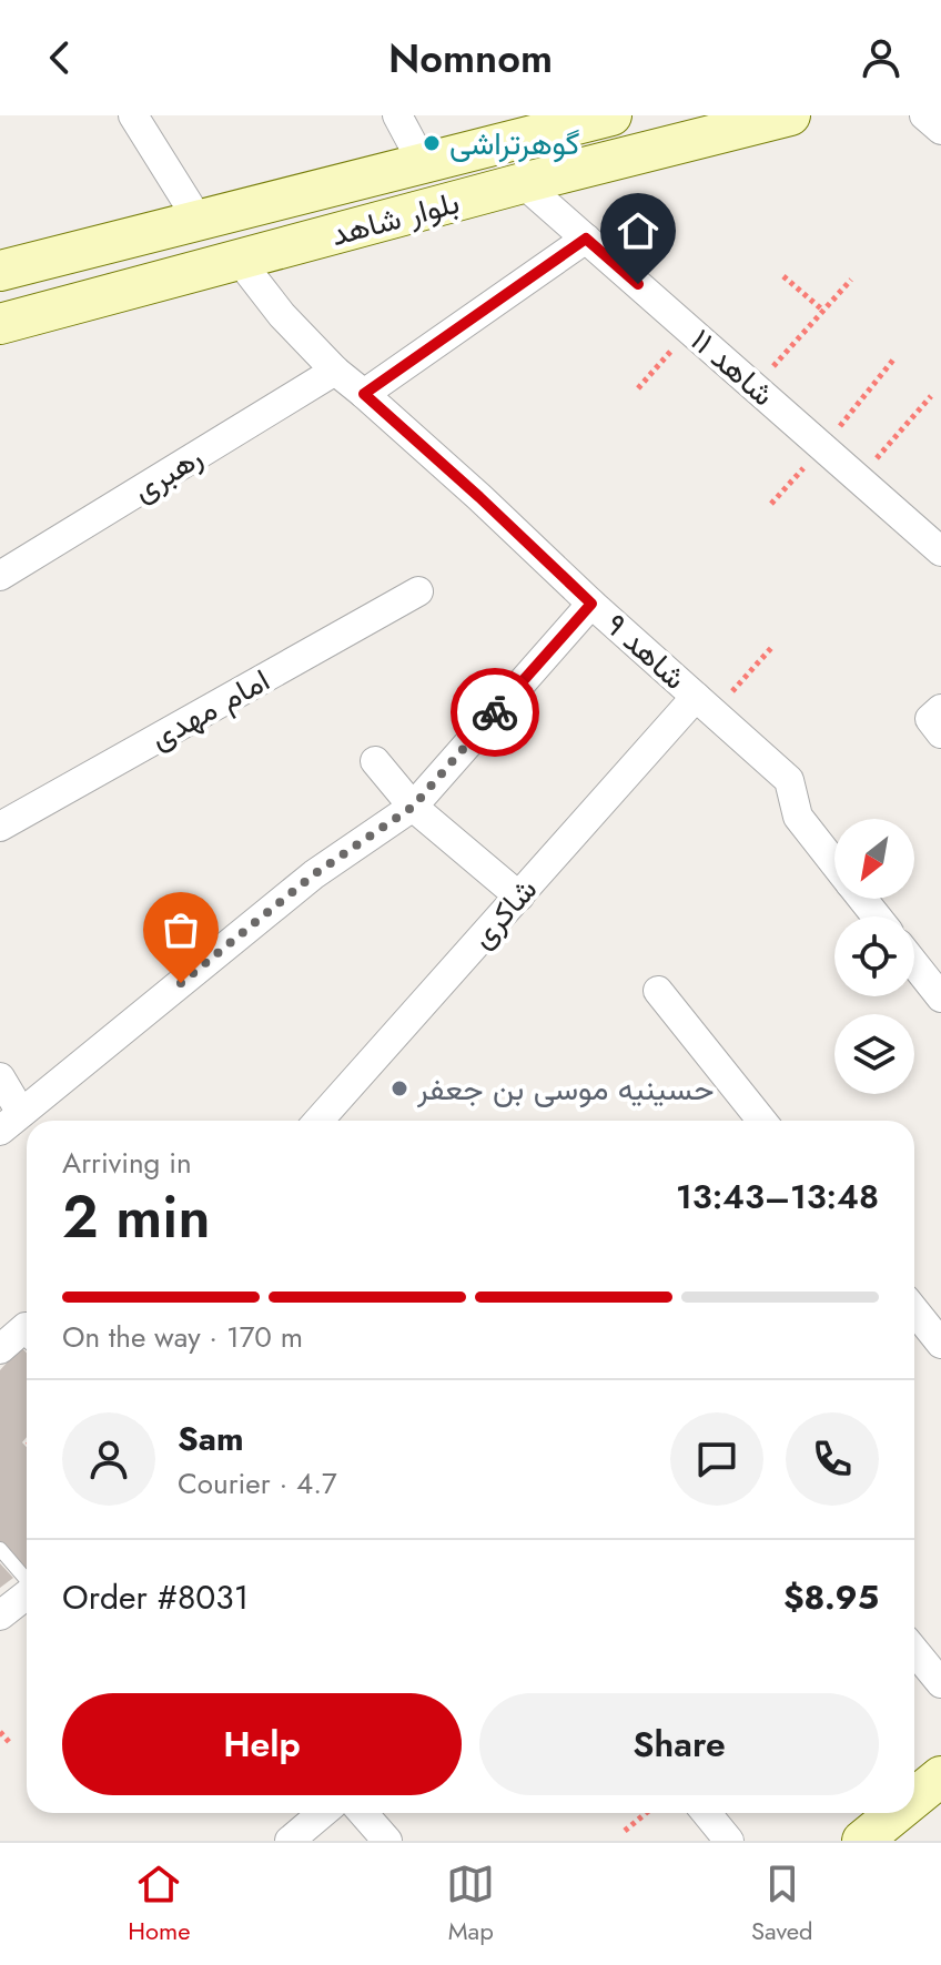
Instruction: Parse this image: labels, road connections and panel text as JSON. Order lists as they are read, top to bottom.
{
  "streets": {
    "main road": ["بلوار شاهد"],
    "street": [
      "شاهد ۱۱",
      "رهبری",
      "شاهد ۹",
      "امام مهدی",
      "شاکری"
    ]
  },
  "crossings": [
    ["بلوار شاهد", "شاهد ۱۱"],
    ["بلوار شاهد", "شاهد ۹"],
    ["رهبری", "شاهد ۹"],
    ["شاهد ۹", "شاکری"]
  ],
  "places": ["گوهرتراشی", "حسینیه موسی بن جعفر"],
  "north": "bottom left",
  "page": {
    "header": "Nomnom",
    "heading": ["2 min", "Arriving in", "13:43–13:48"],
    "panel": [
      "Sam",
      "Courier · 4.7",
      "Order #8031",
      "$8.95"
    ],
    "bar": "On the way · 170 m",
    "buttons": ["Help", "Share"],
    "tabs": ["Home", "Map", "Saved"]
  }
}
